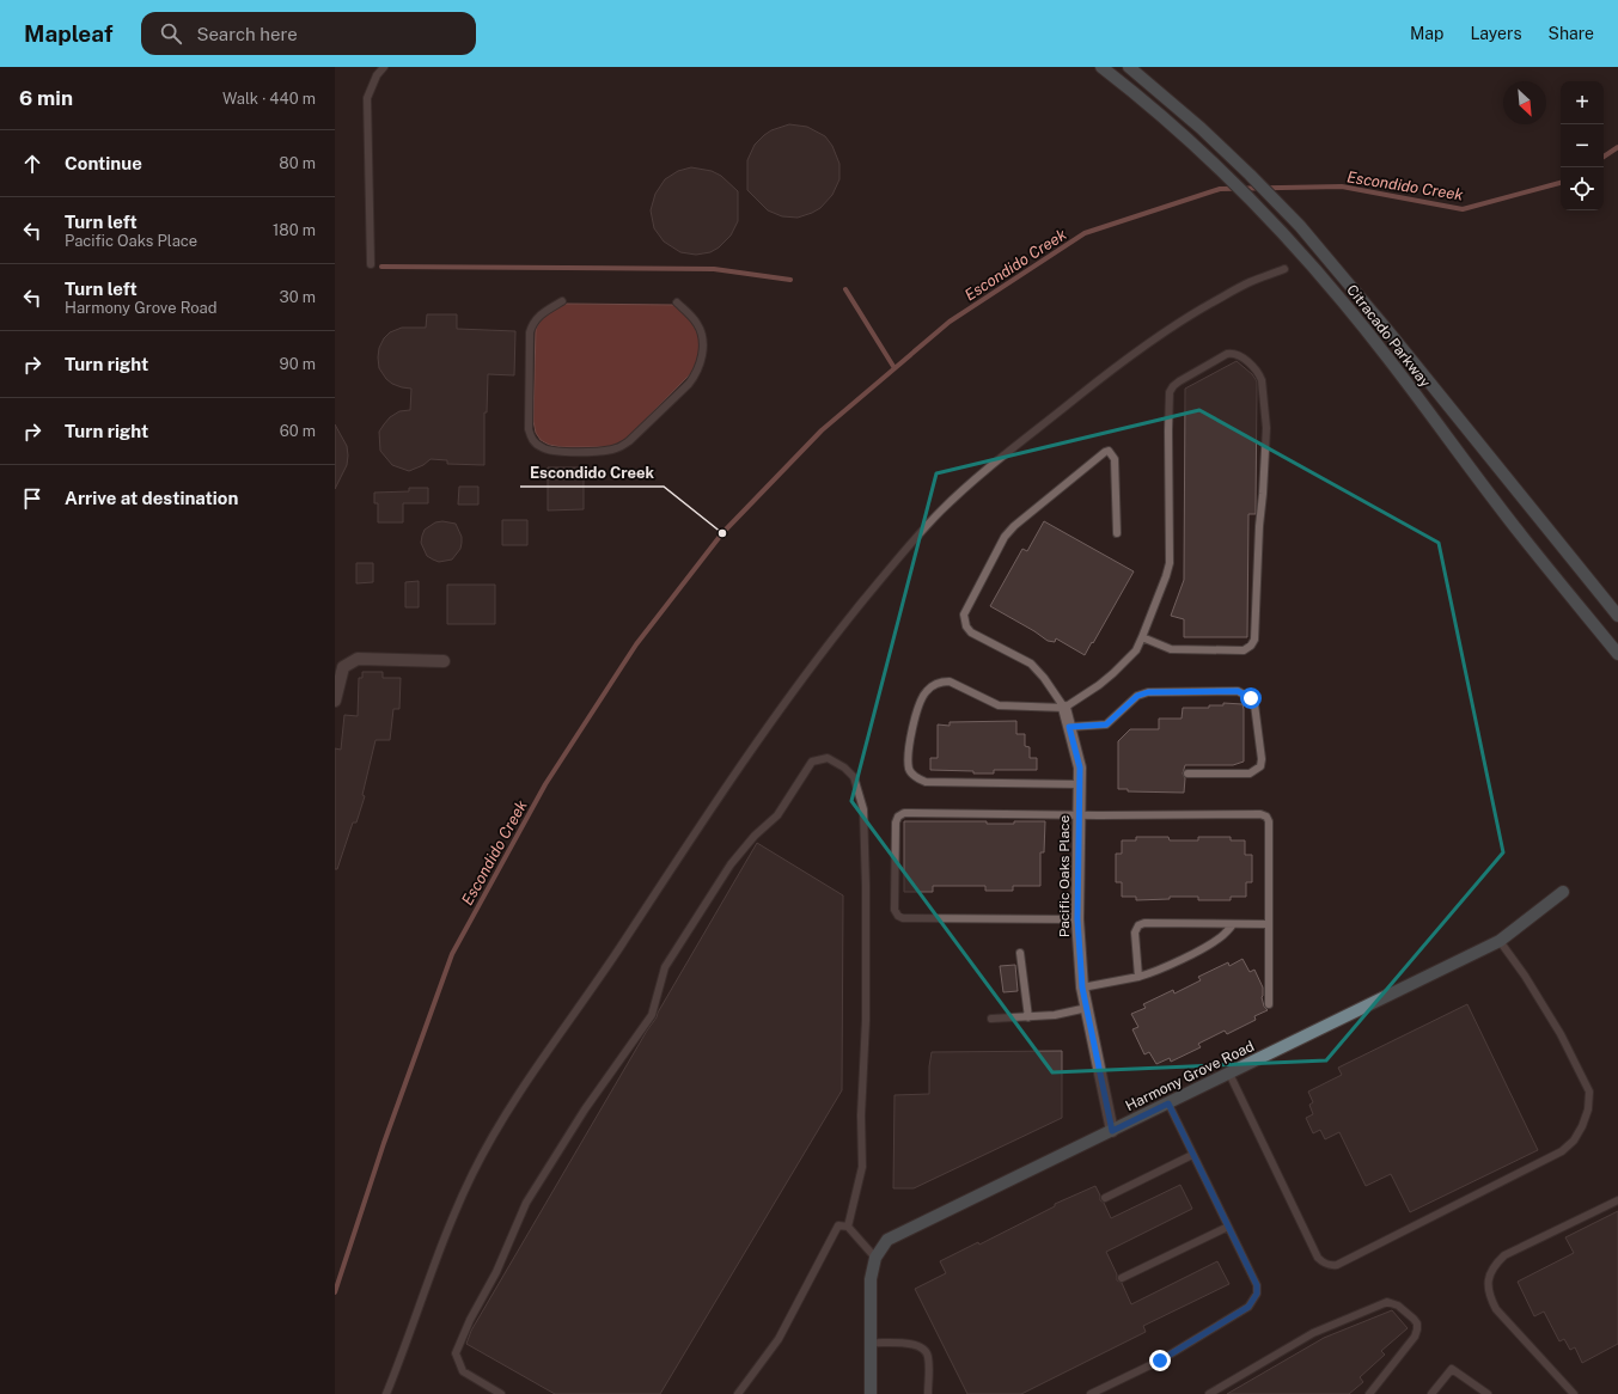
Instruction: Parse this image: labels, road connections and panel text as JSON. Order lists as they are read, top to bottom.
{
  "streets": {
    "main road": ["Citracado Parkway", "Harmony Grove Road"],
    "street": ["Pacific Oaks Place"]
  },
  "crossings": [
    ["Pacific Oaks Place", "Harmony Grove Road"]
  ],
  "water": ["Escondido Creek"],
  "places": ["Escondido Creek"],
  "north": "bottom right",
  "page": {
    "header": "Mapleaf",
    "search": "Search here",
    "nav": ["Map", "Layers", "Share"],
    "heading": ["6 min", "Walk · 440 m"],
    "map_buttons": ["+", "−"],
    "list": [
      ["Continue", "80 m"],
      ["Turn left", "Pacific Oaks Place", "180 m"],
      ["Turn left", "Harmony Grove Road", "30 m"],
      ["Turn right", "90 m"],
      ["Turn right", "60 m"],
      "Arrive at destination"
    ]
  }
}
